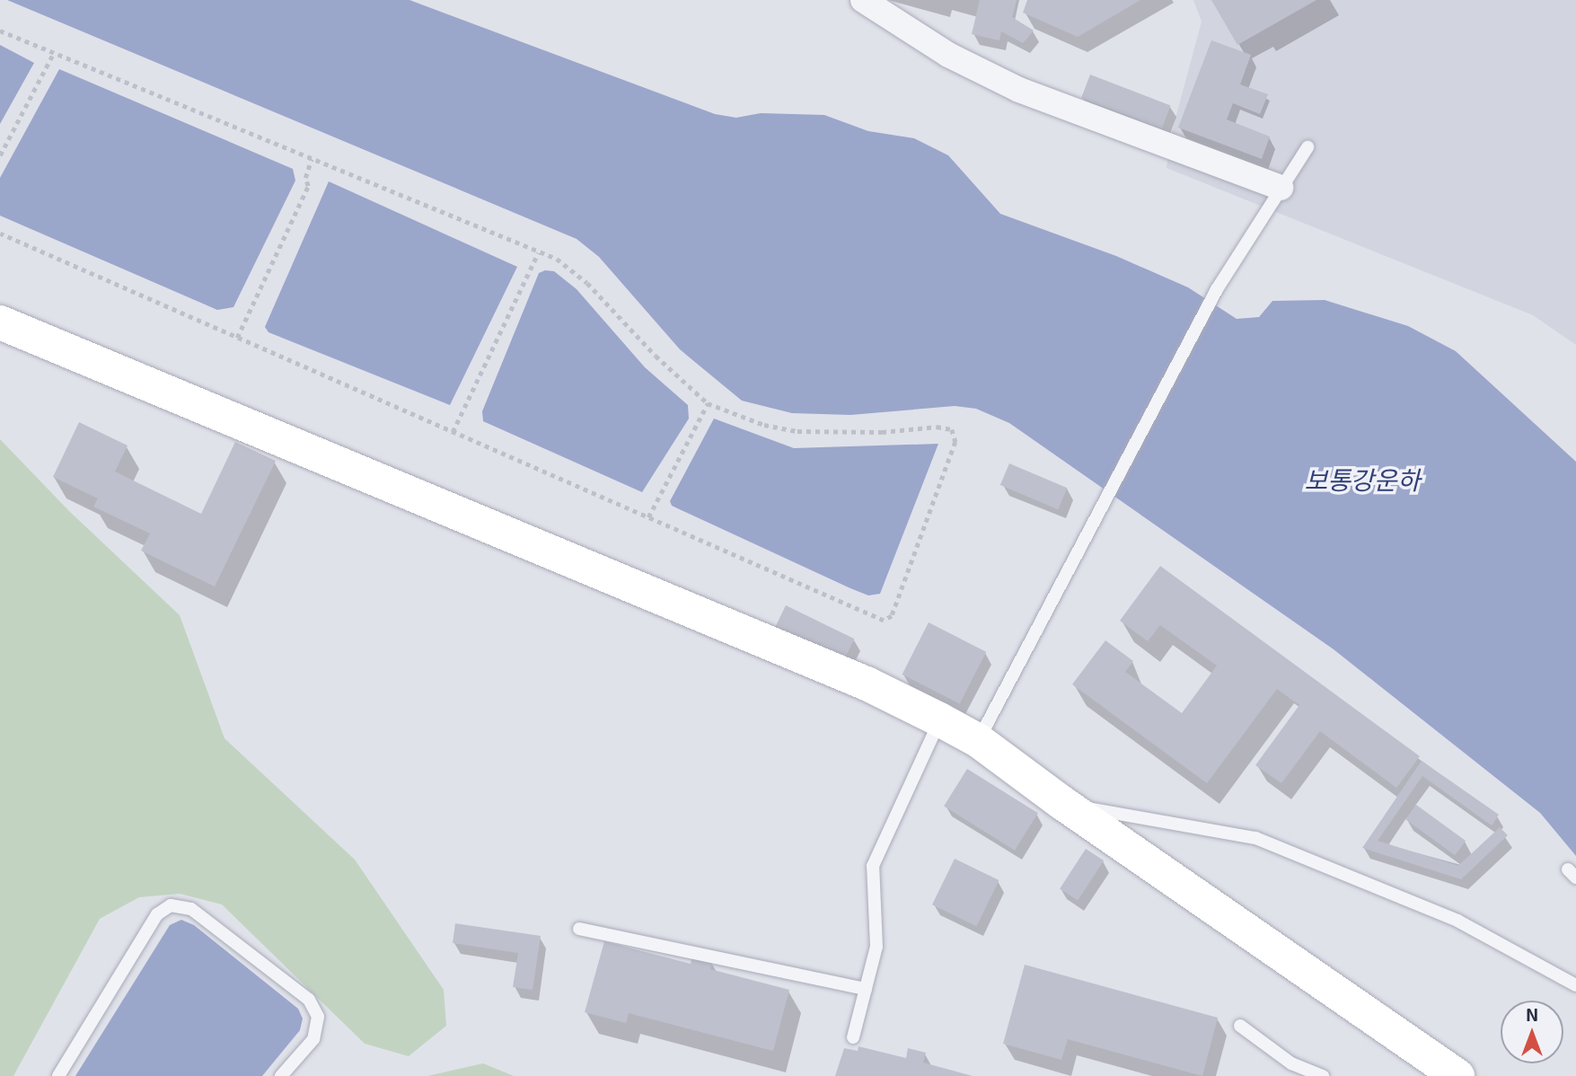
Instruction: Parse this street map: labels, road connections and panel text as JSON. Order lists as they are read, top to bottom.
{
  "water": ["보통강운하"],
  "north": "top"
}
